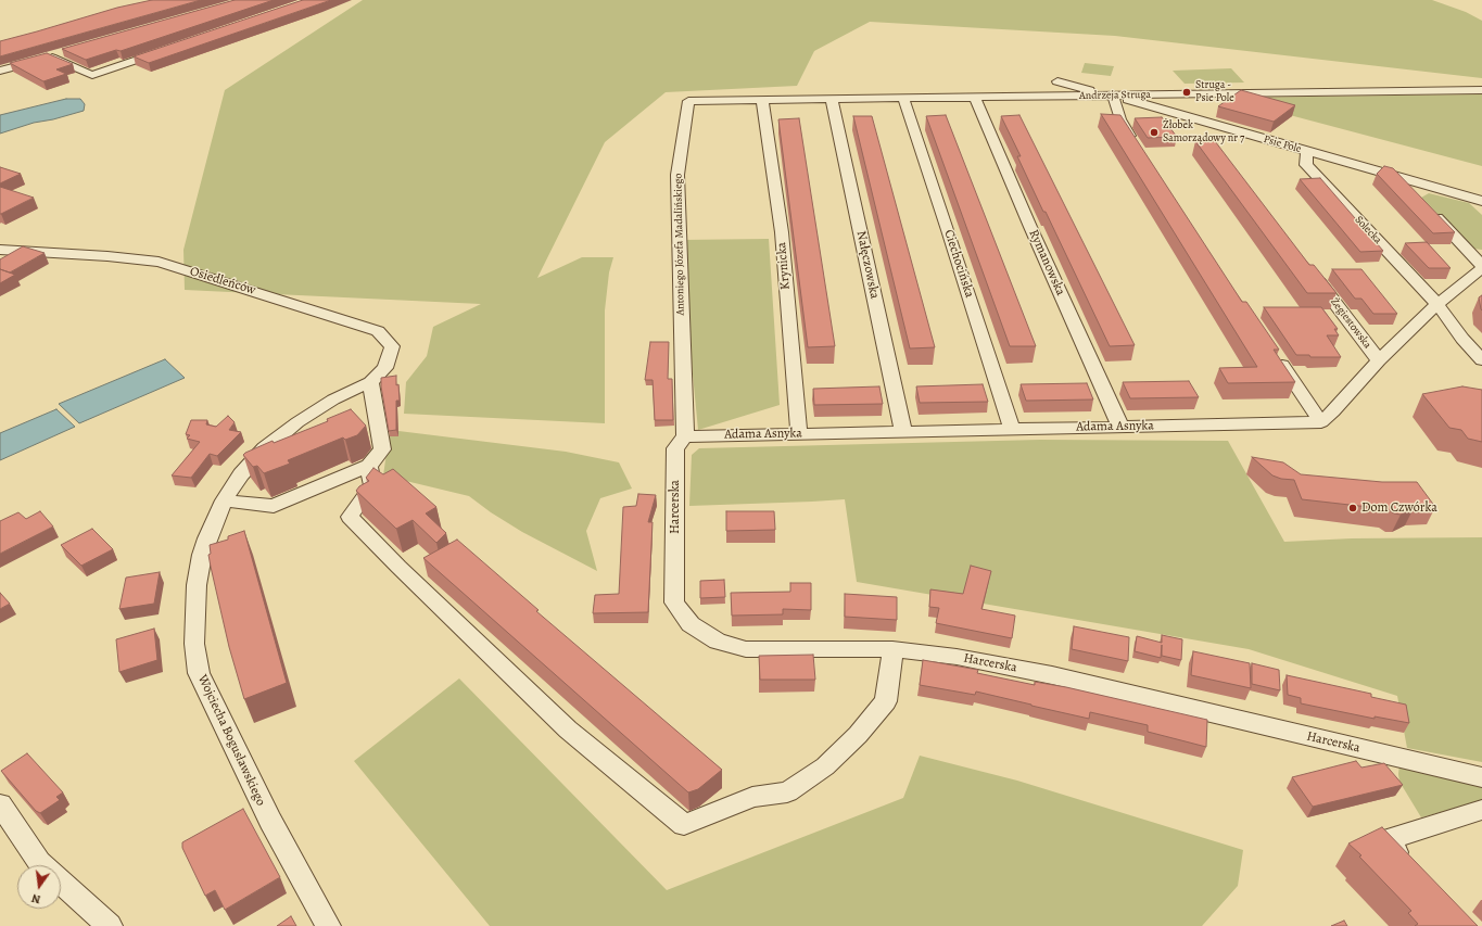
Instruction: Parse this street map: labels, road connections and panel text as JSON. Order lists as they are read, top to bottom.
{
  "streets": {
    "street": [
      "Andrzeja Struga",
      "Psie Pole",
      "Solecka",
      "Antoniego Józefa Madalińskiego",
      "Rymanowska",
      "Ciechocińska",
      "Nałęczowska",
      "Krynicka",
      "Osiedleńców",
      "Żegiestowska",
      "Adama Asnyka",
      "Harcerska",
      "Wojciecha Bogusławskiego"
    ]
  },
  "crossings": [
    ["Andrzeja Struga", "Psie Pole"],
    ["Andrzeja Struga", "Antoniego Józefa Madalińskiego"],
    ["Andrzeja Struga", "Rymanowska"],
    ["Andrzeja Struga", "Ciechocińska"],
    ["Andrzeja Struga", "Nałęczowska"],
    ["Andrzeja Struga", "Krynicka"],
    ["Psie Pole", "Solecka"],
    ["Antoniego Józefa Madalińskiego", "Krynicka"],
    ["Antoniego Józefa Madalińskiego", "Adama Asnyka"],
    ["Antoniego Józefa Madalińskiego", "Harcerska"],
    ["Rymanowska", "Adama Asnyka"],
    ["Ciechocińska", "Adama Asnyka"],
    ["Nałęczowska", "Adama Asnyka"],
    ["Krynicka", "Adama Asnyka"],
    ["Osiedleńców", "Wojciecha Bogusławskiego"],
    ["Adama Asnyka", "Harcerska"]
  ],
  "places": ["Struga - Psie Pole", "Żłobek Samorządowy nr 7", "Dom Czwórka"],
  "north": "bottom"
}
